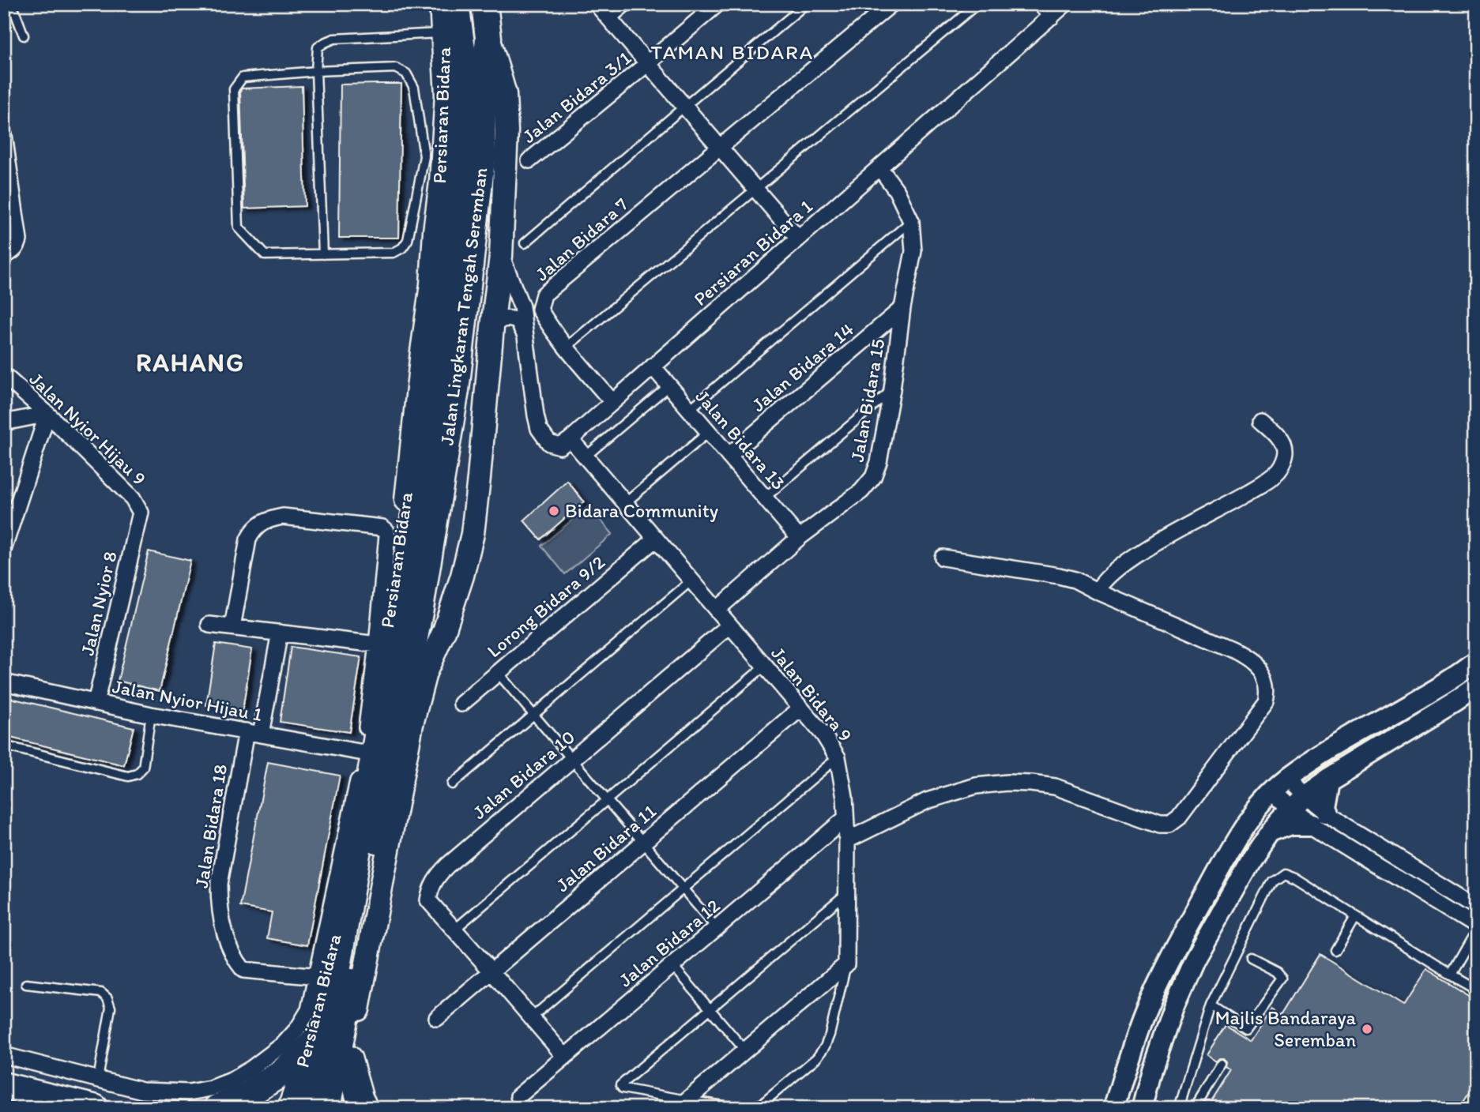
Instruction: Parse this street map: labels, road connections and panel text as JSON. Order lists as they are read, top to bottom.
{
  "streets": {
    "main road": ["Persiaran Bidara", "Jalan Lingkaran Tengah Seremban"],
    "street": [
      "Jalan Bidara 3/1",
      "Jalan Bidara 7",
      "Persiaran Bidara 1",
      "Jalan Bidara 14",
      "Jalan Bidara 15",
      "Jalan Nyior Hijau 9",
      "Jalan Bidara 13",
      "Jalan Nyior 8",
      "Lorong Bidara 9/2",
      "Jalan Bidara 9",
      "Jalan Nyior Hijau 1",
      "Jalan Bidara 10",
      "Jalan Bidara 18",
      "Jalan Bidara 11",
      "Jalan Bidara 12"
    ]
  },
  "crossings": [
    ["Persiaran Bidara", "Jalan Lingkaran Tengah Seremban"],
    ["Persiaran Bidara", "Jalan Bidara 18"],
    ["Jalan Bidara 7", "Persiaran Bidara 1"],
    ["Persiaran Bidara 1", "Jalan Bidara 15"],
    ["Persiaran Bidara 1", "Jalan Bidara 13"],
    ["Persiaran Bidara 1", "Jalan Bidara 9"],
    ["Jalan Bidara 14", "Jalan Bidara 15"],
    ["Jalan Bidara 14", "Jalan Bidara 13"],
    ["Jalan Bidara 15", "Jalan Bidara 13"],
    ["Jalan Bidara 15", "Jalan Bidara 9"],
    ["Jalan Nyior Hijau 9", "Jalan Nyior 8"],
    ["Jalan Nyior 8", "Jalan Nyior Hijau 1"],
    ["Lorong Bidara 9/2", "Jalan Bidara 9"],
    ["Jalan Bidara 9", "Jalan Bidara 10"],
    ["Jalan Bidara 9", "Jalan Bidara 11"],
    ["Jalan Bidara 9", "Jalan Bidara 12"],
    ["Jalan Nyior Hijau 1", "Jalan Bidara 18"],
    ["Jalan Bidara 10", "Jalan Bidara 11"],
    ["Jalan Bidara 10", "Jalan Bidara 12"]
  ],
  "districts": ["TAMAN BIDARA", "RAHANG"],
  "places": ["Bidara Community", "Majlis Bandaraya Seremban"]
}
